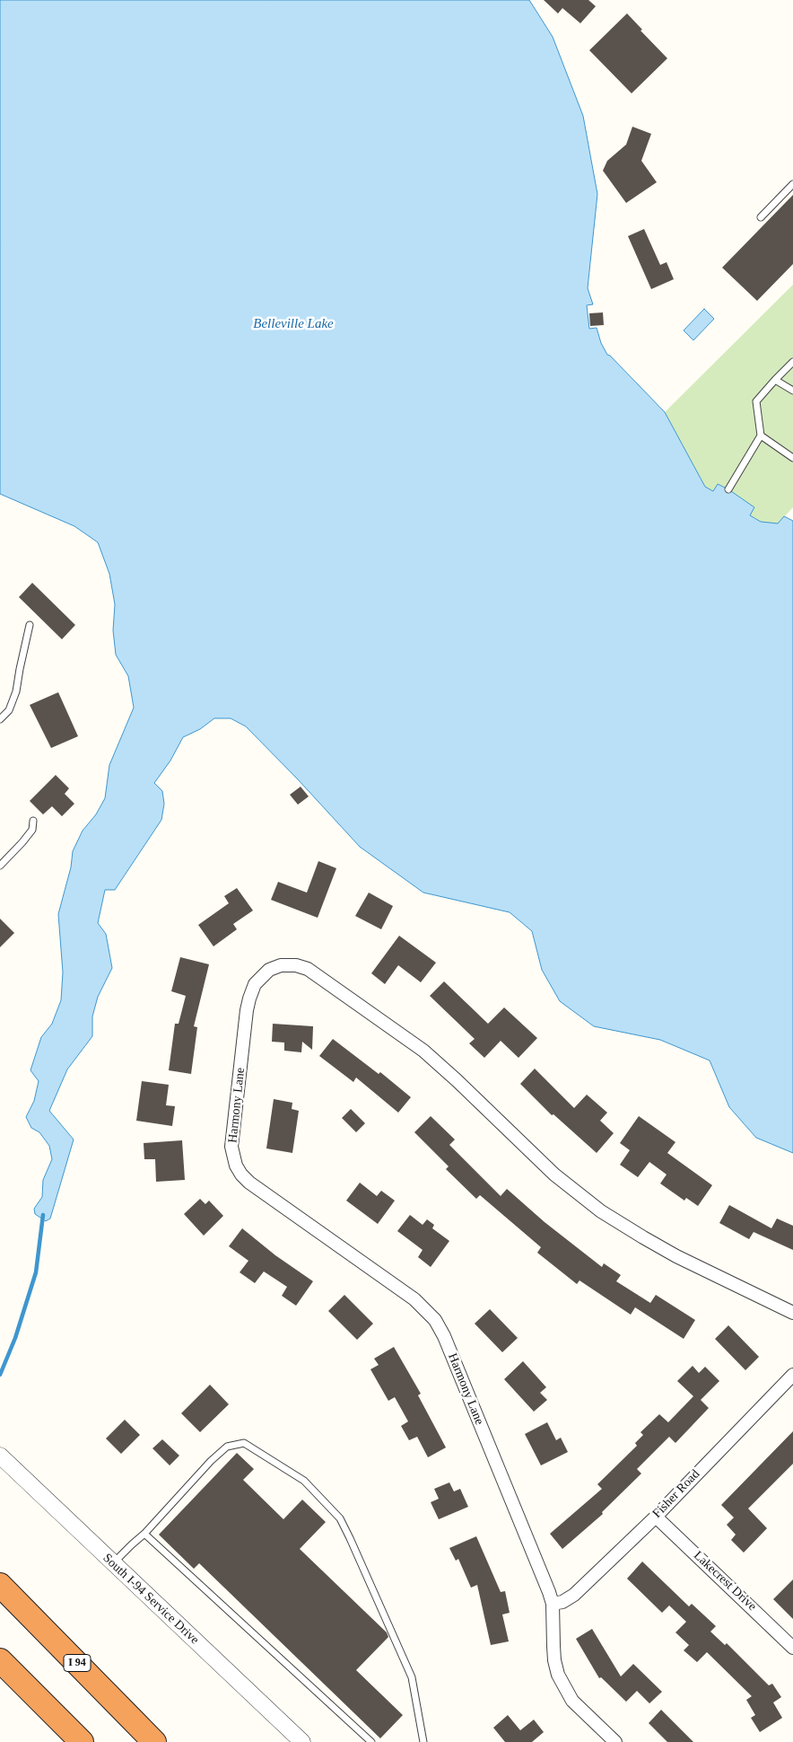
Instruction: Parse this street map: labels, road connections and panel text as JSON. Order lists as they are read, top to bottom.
{
  "streets": {
    "highway": ["I 94"],
    "street": [
      "Harmony Lane",
      "Fisher Road",
      "Lakecrest Drive",
      "South I-94 Service Drive"
    ]
  },
  "crossings": [
    ["Harmony Lane", "Fisher Road"],
    ["Fisher Road", "Lakecrest Drive"]
  ],
  "water": ["Belleville Lake"]
}
